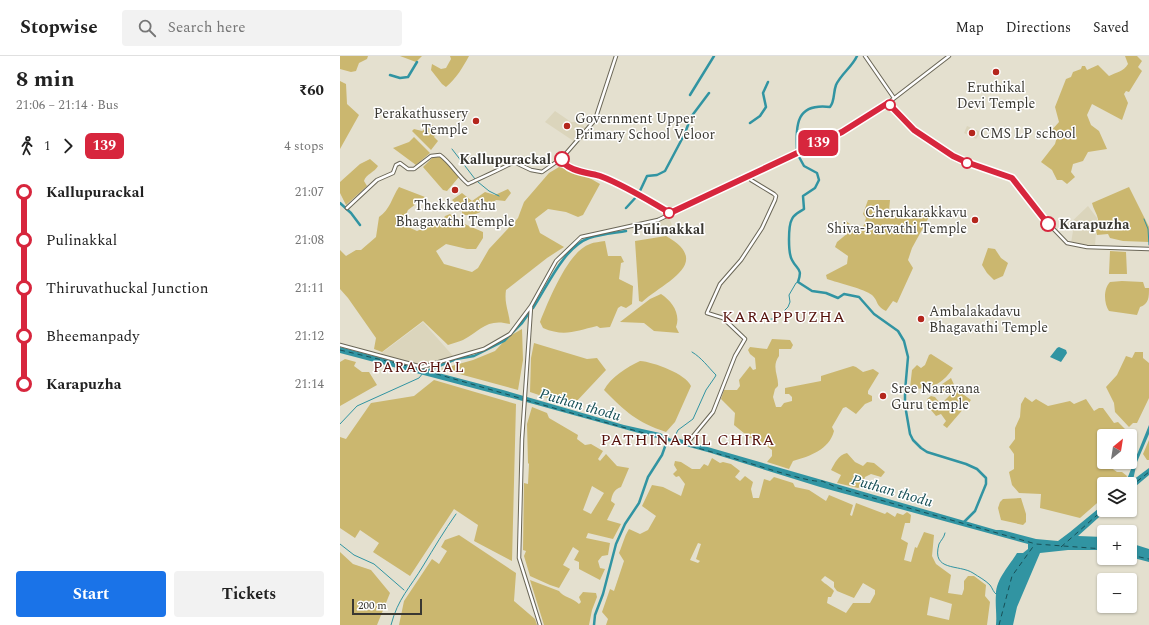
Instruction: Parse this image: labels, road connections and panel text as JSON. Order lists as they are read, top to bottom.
{
  "districts": ["KARAPPUZHA", "PARACHAL", "PATHINARIL CHIRA"],
  "water": ["Puthan thodu"],
  "places": [
    "Eruthikal Devi Temple",
    "Perakathussery Temple",
    "Government Upper Primary School Veloor",
    "CMS LP school",
    "Kallupurackal",
    "Thekkedathu Bhagavathi Temple",
    "Pulinakkal",
    "Cherukarakkavu Shiva-Parvathi Temple",
    "Karapuzha",
    "Ambalakadavu Bhagavathi Temple",
    "Sree Narayana Guru temple"
  ],
  "lines": ["bus line 139"],
  "scale_bar": "200 m",
  "north": "top right",
  "page": {
    "header": "Stopwise",
    "search": "Search here",
    "nav": ["Map", "Directions", "Saved"],
    "heading": ["8 min", "21:06 – 21:14 · Bus", "₹60"],
    "on_map": "139",
    "legs": ["1", "139", "4 stops"],
    "list": [
      {
        "name": "Kallupurackal",
        "value": "21:07"
      },
      {
        "name": "Pulinakkal",
        "value": "21:08"
      },
      {
        "name": "Thiruvathuckal Junction",
        "value": "21:11"
      },
      {
        "name": "Bheemanpady",
        "value": "21:12"
      },
      {
        "name": "Karapuzha",
        "value": "21:14"
      }
    ],
    "map_buttons": ["+", "−"],
    "buttons": ["Start", "Tickets"],
    "scale": "200 m"
  }
}
